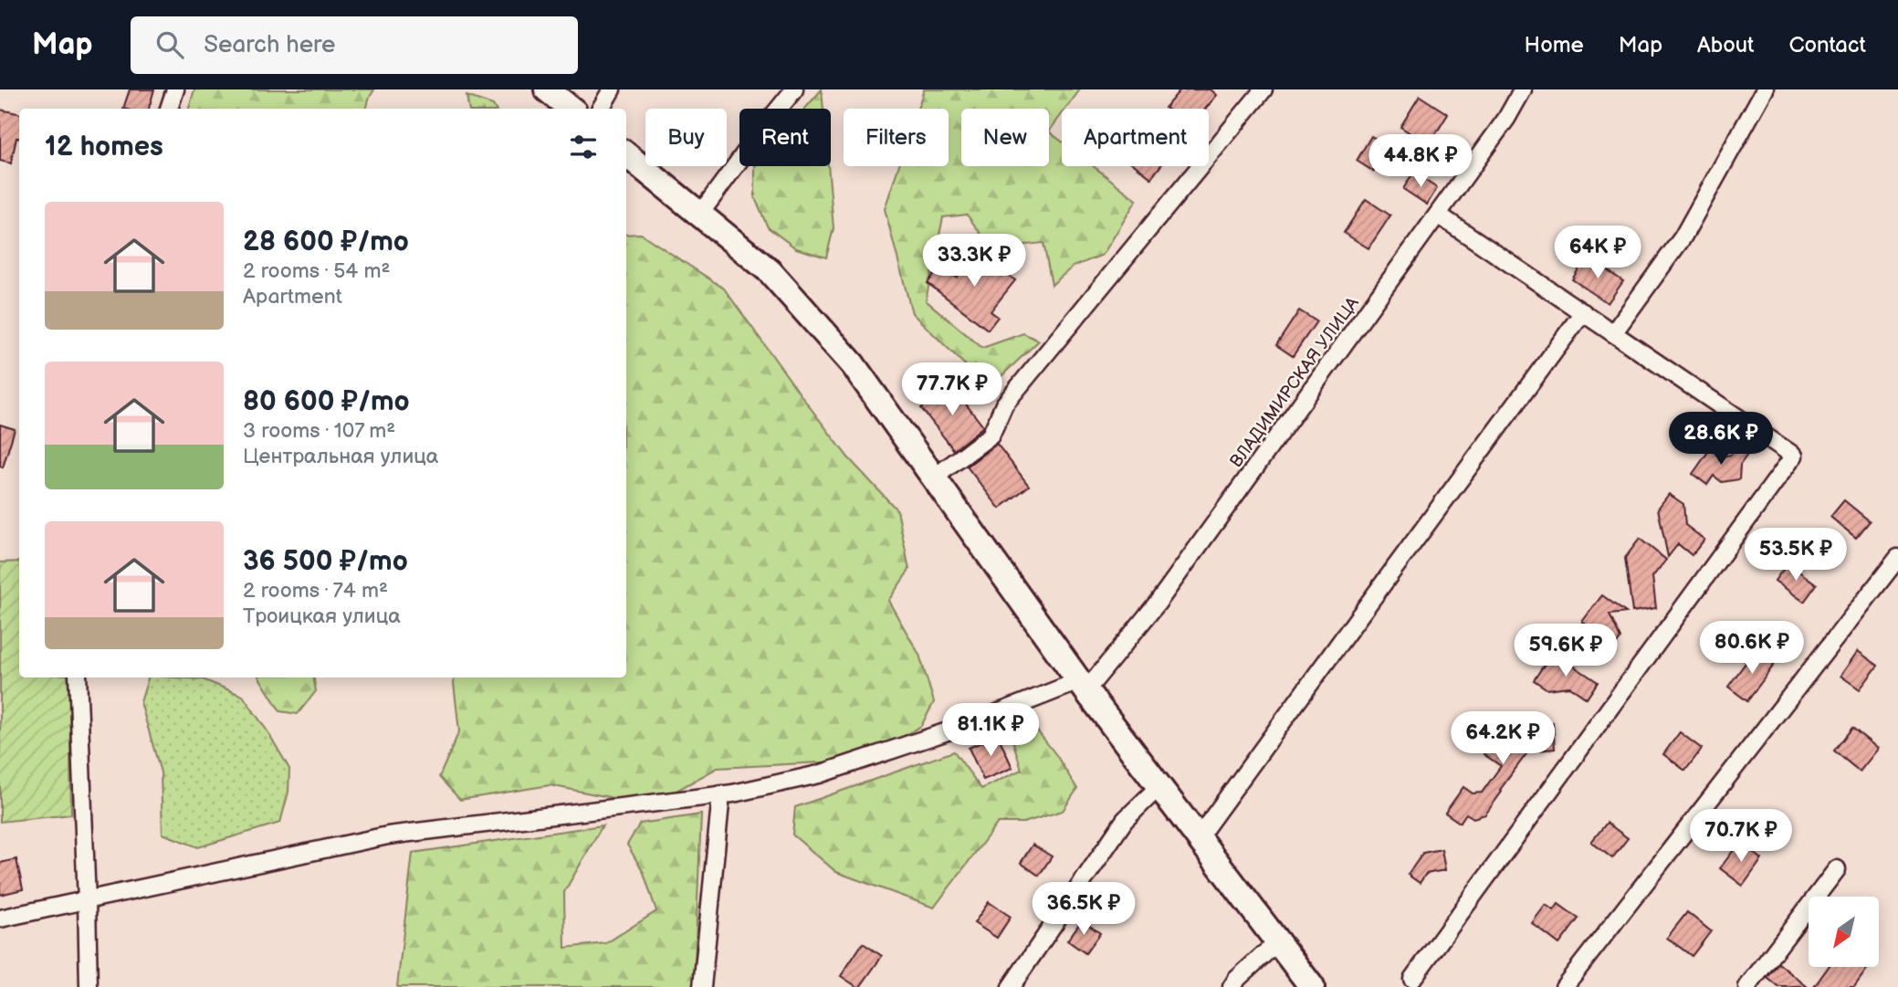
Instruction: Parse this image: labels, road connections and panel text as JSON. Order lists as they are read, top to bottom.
{
  "streets": {
    "street": ["ВЛАДИМИРСКАЯ УЛИЦА"]
  },
  "north": "bottom left",
  "page": {
    "header": "Map",
    "search": "Search here",
    "nav": [
      "Home",
      "Map",
      "About",
      "Contact"
    ],
    "chip": [
      "Buy",
      "Rent",
      "Filters",
      "New",
      "Apartment"
    ],
    "heading": "12 homes",
    "price": [
      "44.8K ₽",
      "64K ₽",
      "33.3K ₽",
      "77.7K ₽",
      "28.6K ₽",
      "53.5K ₽",
      "80.6K ₽",
      "59.6K ₽",
      "81.1K ₽",
      "64.2K ₽",
      "70.7K ₽",
      "36.5K ₽"
    ],
    "list": [
      {
        "name": "28 600 ₽/mo",
        "note": "2 rooms · 54 m² · Apartment"
      },
      {
        "name": "80 600 ₽/mo",
        "note": "3 rooms · 107 m² · Центральная улица"
      },
      {
        "name": "36 500 ₽/mo",
        "note": "2 rooms · 74 m² · Троицкая улица"
      }
    ]
  }
}
